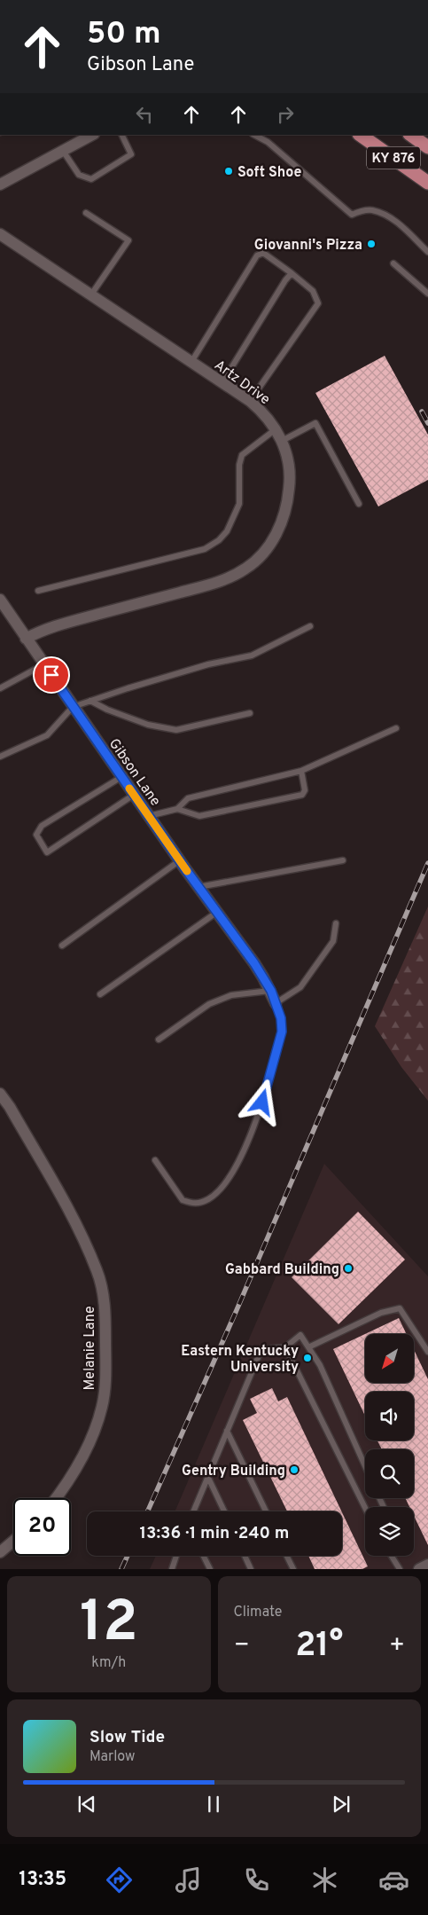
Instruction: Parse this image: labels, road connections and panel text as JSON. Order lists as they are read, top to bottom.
{
  "streets": {
    "main road": ["KY 876"],
    "street": ["Artz Drive", "Gibson Lane", "Melanie Lane"]
  },
  "crossings": [
    ["Artz Drive", "Gibson Lane"]
  ],
  "places": [
    "Soft Shoe",
    "Giovanni's Pizza",
    "Gabbard Building",
    "Eastern Kentucky University",
    "Gentry Building"
  ],
  "north": "bottom left",
  "page": {
    "turn": ["50 m", "Gibson Lane"],
    "limit": "20",
    "trip": "13:36 · 1 min · 240 m",
    "tile": [
      ["12", "km/h"],
      "Climate"
    ],
    "heat": ["−", "21°", "+"],
    "song": ["Slow Tide", "Marlow"],
    "tabs": "13:35"
  }
}
